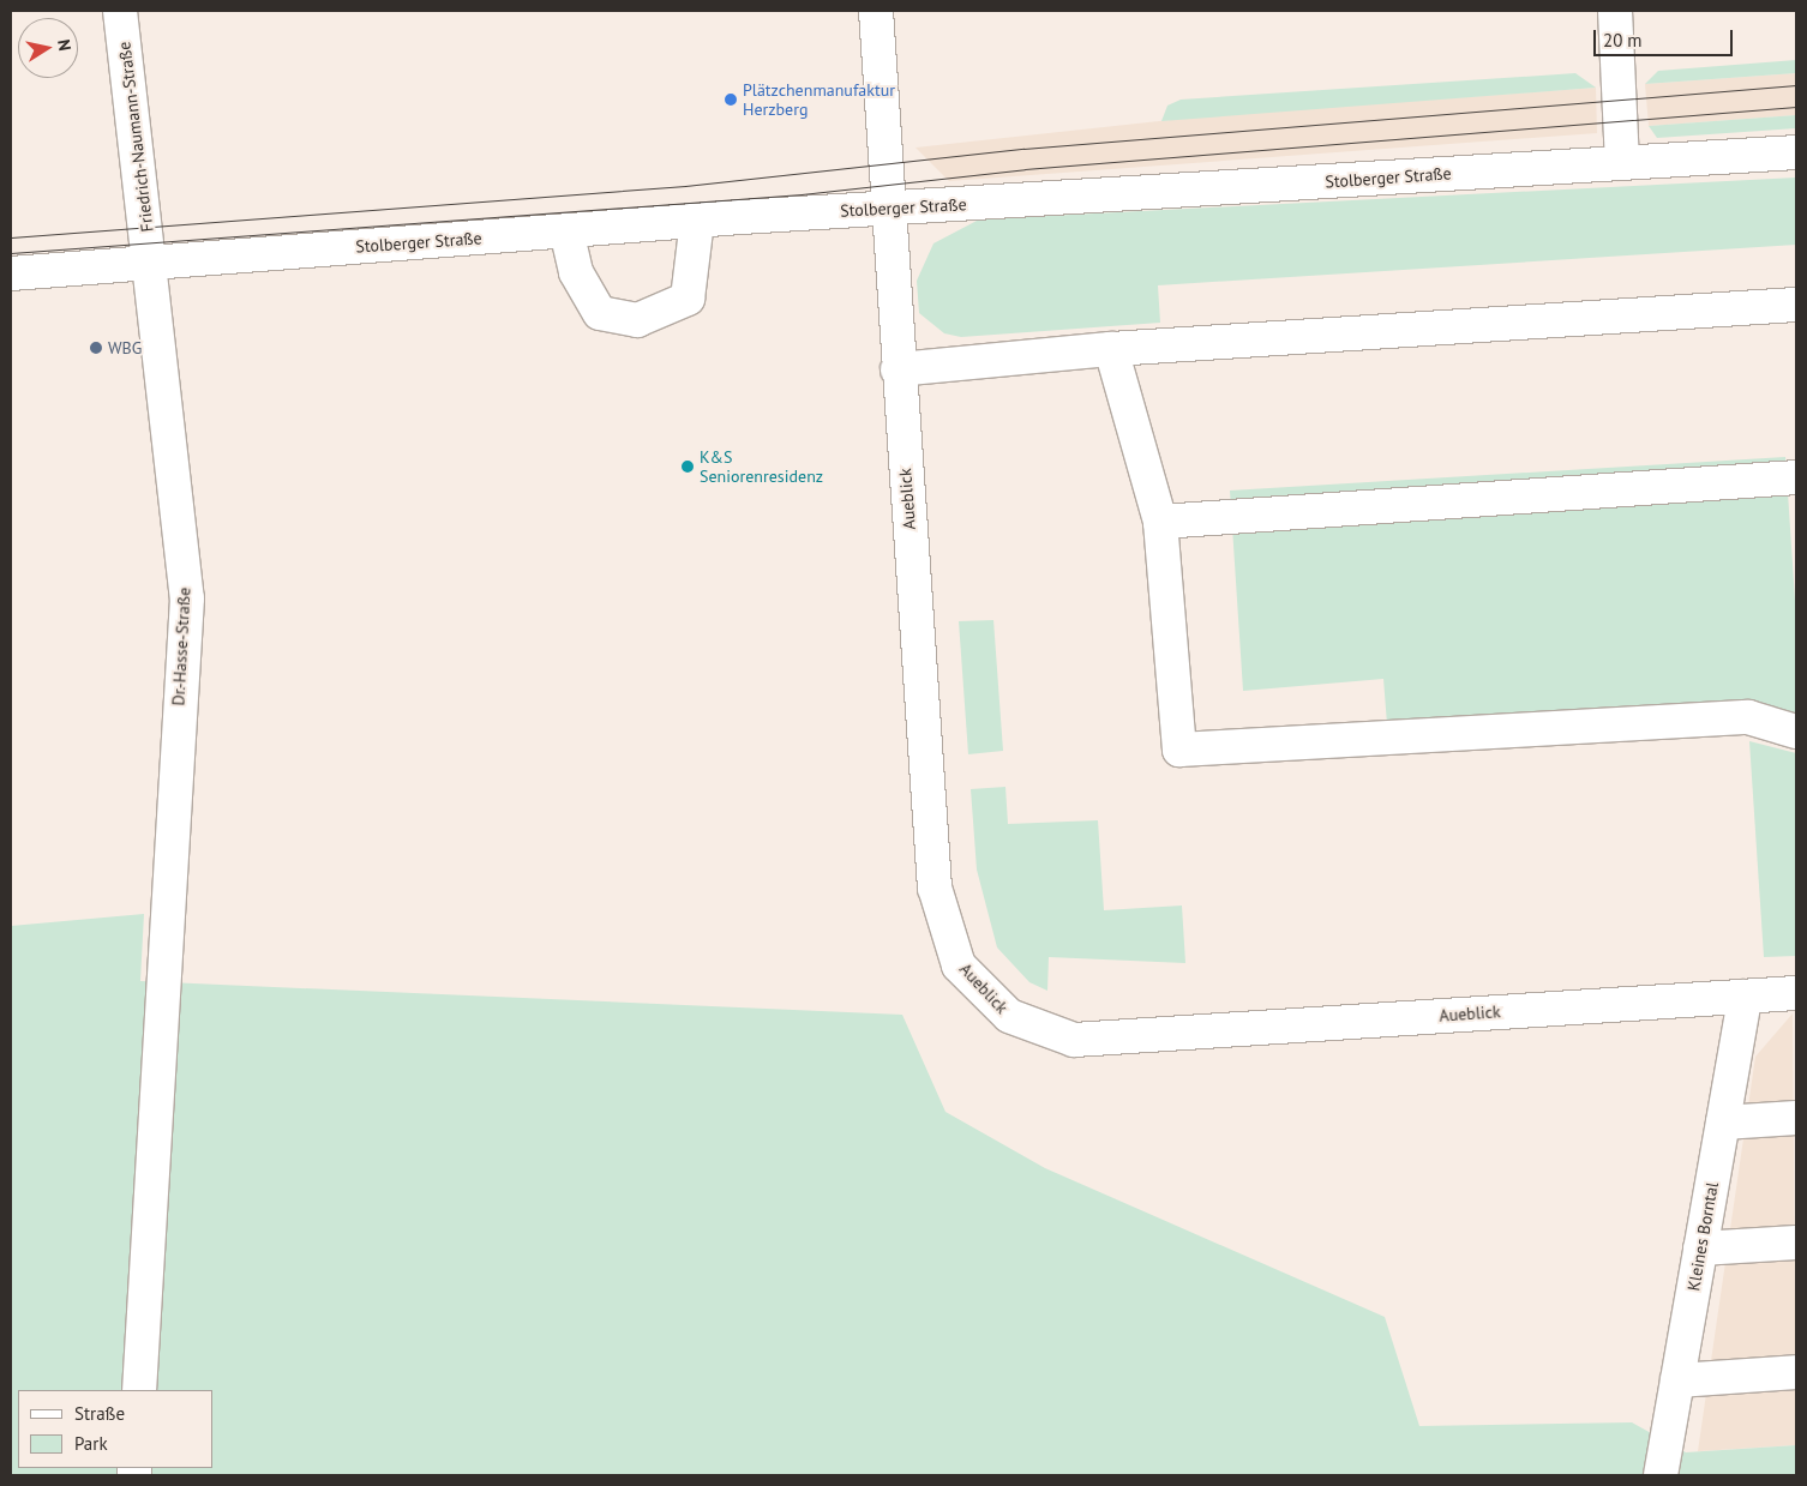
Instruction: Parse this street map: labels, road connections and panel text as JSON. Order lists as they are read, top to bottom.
{
  "streets": {
    "street": [
      "Friedrich-Naumann-Straße",
      "Stolberger Straße",
      "Aueblick",
      "Dr.-Hasse-Straße",
      "Kleines Borntal"
    ]
  },
  "crossings": [
    ["Friedrich-Naumann-Straße", "Stolberger Straße"],
    ["Friedrich-Naumann-Straße", "Dr.-Hasse-Straße"],
    ["Stolberger Straße", "Aueblick"],
    ["Stolberger Straße", "Dr.-Hasse-Straße"],
    ["Aueblick", "Kleines Borntal"]
  ],
  "places": ["Plätzchenmanufaktur Herzberg", "WBG", "K&S Seniorenresidenz"],
  "legend": ["Straße", "Park"],
  "scale_bar": "20 m",
  "north": "right"
}
